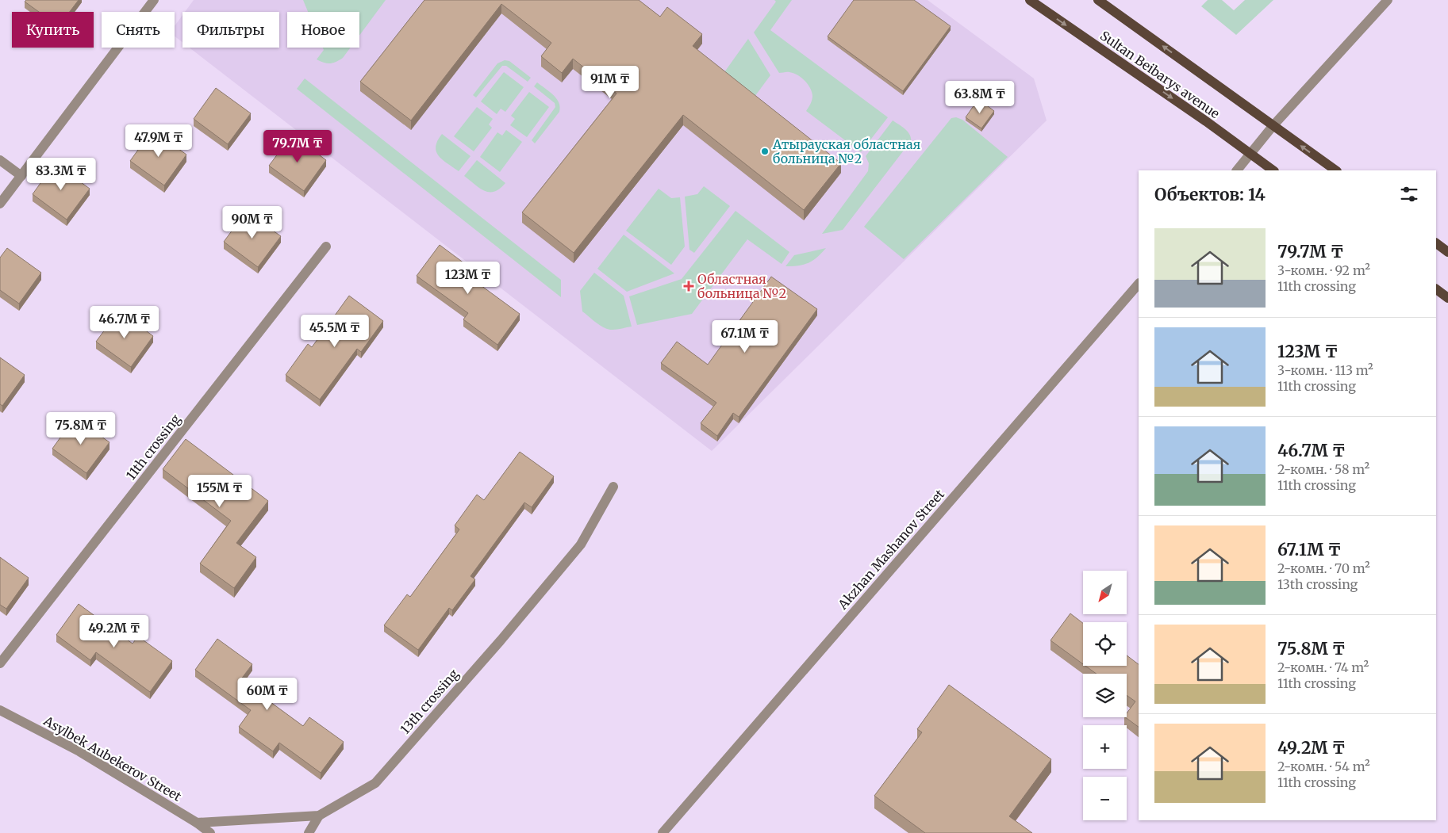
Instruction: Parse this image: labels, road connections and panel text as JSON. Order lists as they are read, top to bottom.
{
  "streets": {
    "main road": ["Sultan Beibarys avenue"],
    "street": [
      "11th crossing",
      "Akzhan Mashanov Street",
      "13th crossing",
      "Asylbek Aubekerov Street"
    ]
  },
  "crossings": [
    ["13th crossing", "Asylbek Aubekerov Street"]
  ],
  "places": {
    "other": ["Атырауская областная больница №2"],
    "health": ["Областная больница №2"]
  },
  "north": "bottom left",
  "page": {
    "chip": [
      "Купить",
      "Снять",
      "Фильтры",
      "Новое"
    ],
    "price": [
      "91M ₸",
      "63.8M ₸",
      "47.9M ₸",
      "79.7M ₸",
      "83.3M ₸",
      "90M ₸",
      "123M ₸",
      "46.7M ₸",
      "45.5M ₸",
      "67.1M ₸",
      "75.8M ₸",
      "155M ₸",
      "49.2M ₸",
      "60M ₸"
    ],
    "heading": "Объектов: 14",
    "list": [
      {
        "name": "79.7M ₸",
        "note": "3-комн. · 92 m² · 11th crossing"
      },
      {
        "name": "123M ₸",
        "note": "3-комн. · 113 m² · 11th crossing"
      },
      {
        "name": "46.7M ₸",
        "note": "2-комн. · 58 m² · 11th crossing"
      },
      {
        "name": "67.1M ₸",
        "note": "2-комн. · 70 m² · 13th crossing"
      },
      {
        "name": "75.8M ₸",
        "note": "2-комн. · 74 m² · 11th crossing"
      },
      {
        "name": "49.2M ₸",
        "note": "2-комн. · 54 m² · 11th crossing"
      }
    ],
    "map_buttons": ["+", "−"]
  }
}
